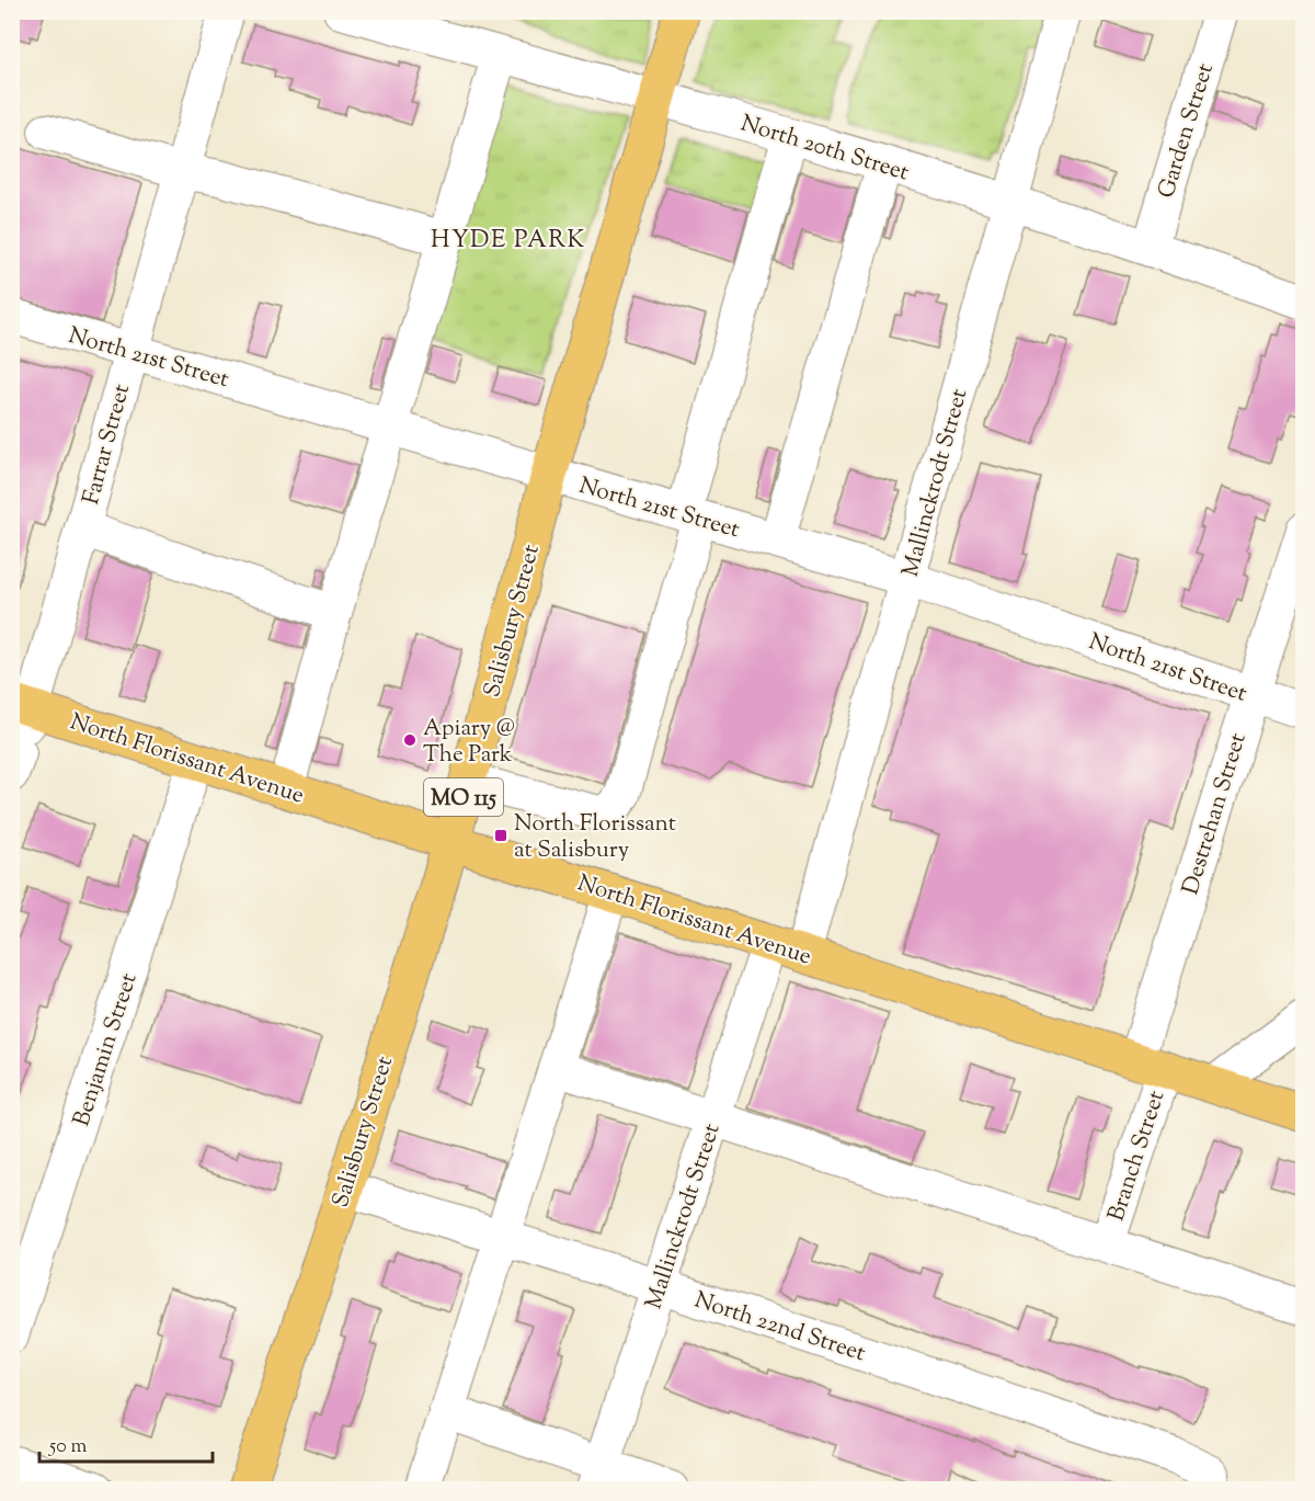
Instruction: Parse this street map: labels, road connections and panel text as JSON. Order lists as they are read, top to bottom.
{
  "streets": {
    "main road": ["Salisbury Street", "North Florissant Avenue", "MO 115"],
    "street": [
      "Garden Street",
      "North 20th Street",
      "North 21st Street",
      "Farrar Street",
      "Mallinckrodt Street",
      "Destrehan Street",
      "Benjamin Street",
      "Branch Street",
      "North 22nd Street"
    ]
  },
  "crossings": [
    ["Garden Street", "North 20th Street"],
    ["North 20th Street", "Mallinckrodt Street"],
    ["North 20th Street", "Salisbury Street"],
    ["North 21st Street", "Farrar Street"],
    ["North 21st Street", "Mallinckrodt Street"],
    ["North 21st Street", "Salisbury Street"],
    ["North 21st Street", "Destrehan Street"],
    ["Farrar Street", "North Florissant Avenue"],
    ["Mallinckrodt Street", "North Florissant Avenue"],
    ["Mallinckrodt Street", "North 22nd Street"],
    ["Salisbury Street", "North Florissant Avenue"],
    ["Salisbury Street", "North 22nd Street"],
    ["North Florissant Avenue", "Destrehan Street"],
    ["North Florissant Avenue", "Benjamin Street"],
    ["North Florissant Avenue", "Branch Street"],
    ["Destrehan Street", "Branch Street"]
  ],
  "districts": ["HYDE PARK"],
  "places": {
    "other": ["Apiary @ The Park"],
    "transit": ["North Florissant at Salisbury"]
  },
  "scale_bar": "50 m"
}
